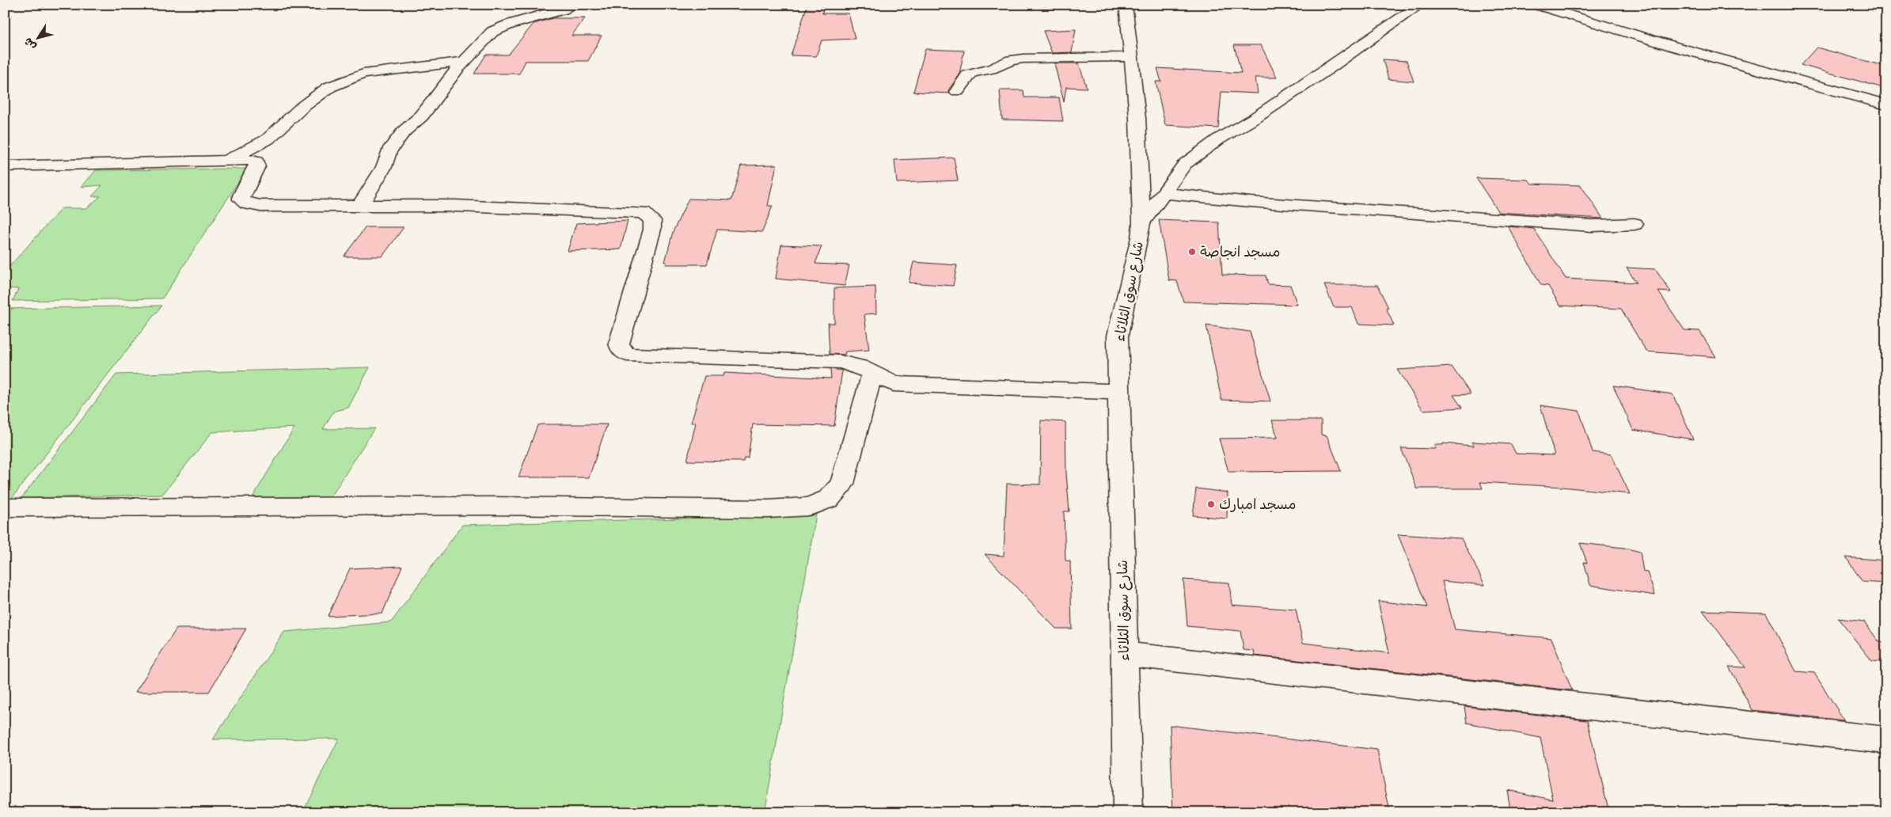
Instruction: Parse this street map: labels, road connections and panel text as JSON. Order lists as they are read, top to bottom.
{
  "streets": {
    "street": ["شارع سوق الثلاثاء"]
  },
  "places": ["مسجد انجاصة", "مسجد امبارك"],
  "north": "bottom left"
}
